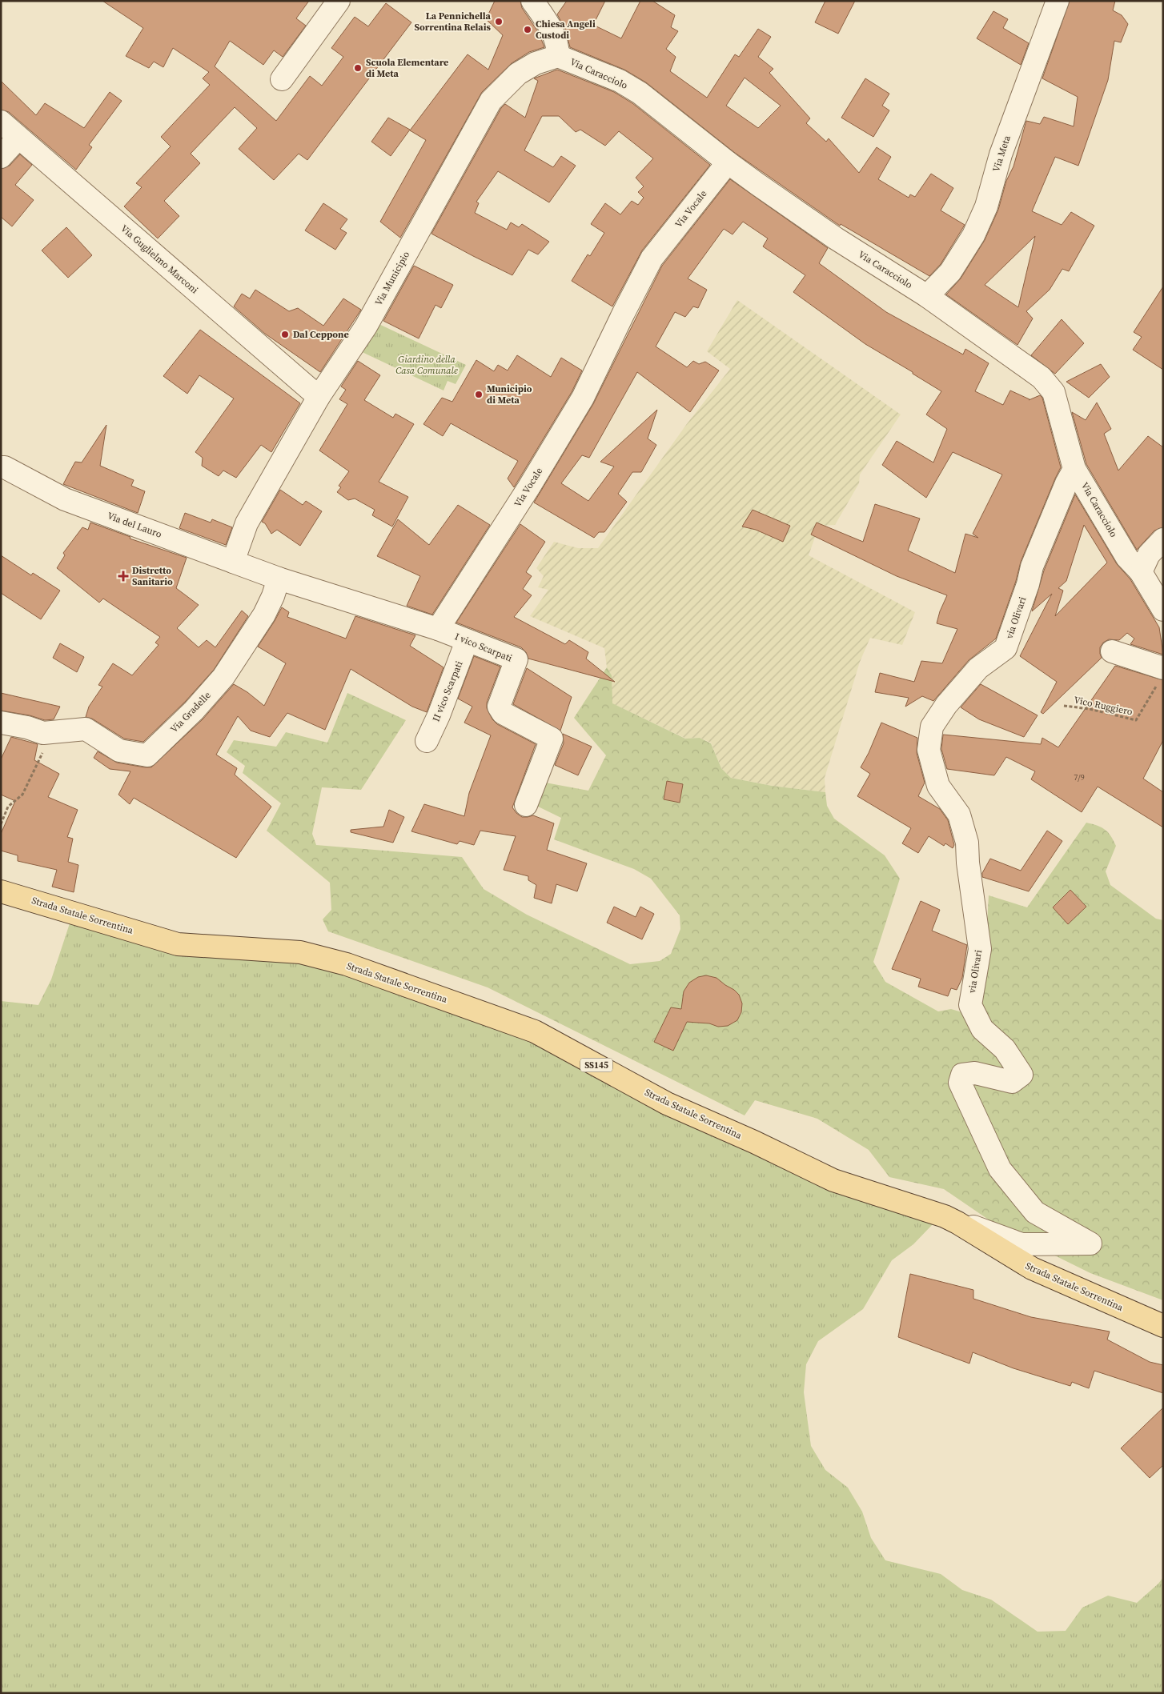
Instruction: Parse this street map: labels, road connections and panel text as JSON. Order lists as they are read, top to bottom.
{
  "streets": {
    "main road": ["Strada Statale Sorrentina", "SS145"],
    "street": [
      "Via Caracciolo",
      "Via Meta",
      "Via Vocale",
      "Via Guglielmo Marconi",
      "Via Municipio",
      "Via del Lauro",
      "via Olivari",
      "I vico Scarpati",
      "II vico Scarpati",
      "Via Gradelle"
    ],
    "path": ["Vico Ruggiero"]
  },
  "crossings": [
    ["Via Caracciolo", "Via Meta"],
    ["Via Caracciolo", "Via Vocale"],
    ["Via Caracciolo", "Via Municipio"],
    ["Via Caracciolo", "via Olivari"],
    ["Via Vocale", "I vico Scarpati"],
    ["Via Guglielmo Marconi", "Via Municipio"],
    ["Via Municipio", "Via del Lauro"],
    ["via Olivari", "Strada Statale Sorrentina"],
    ["I vico Scarpati", "II vico Scarpati"]
  ],
  "parks": ["Giardino della Casa Comunale"],
  "places": {
    "other": [
      "La Pennichella Sorrentina Relais",
      "Chiesa Angeli Custodi",
      "Scuola Elementare di Meta",
      "Dal Ceppone",
      "Municipio di Meta"
    ],
    "health": ["Distretto Sanitario"]
  },
  "house_numbers": ["7/9"]
}
